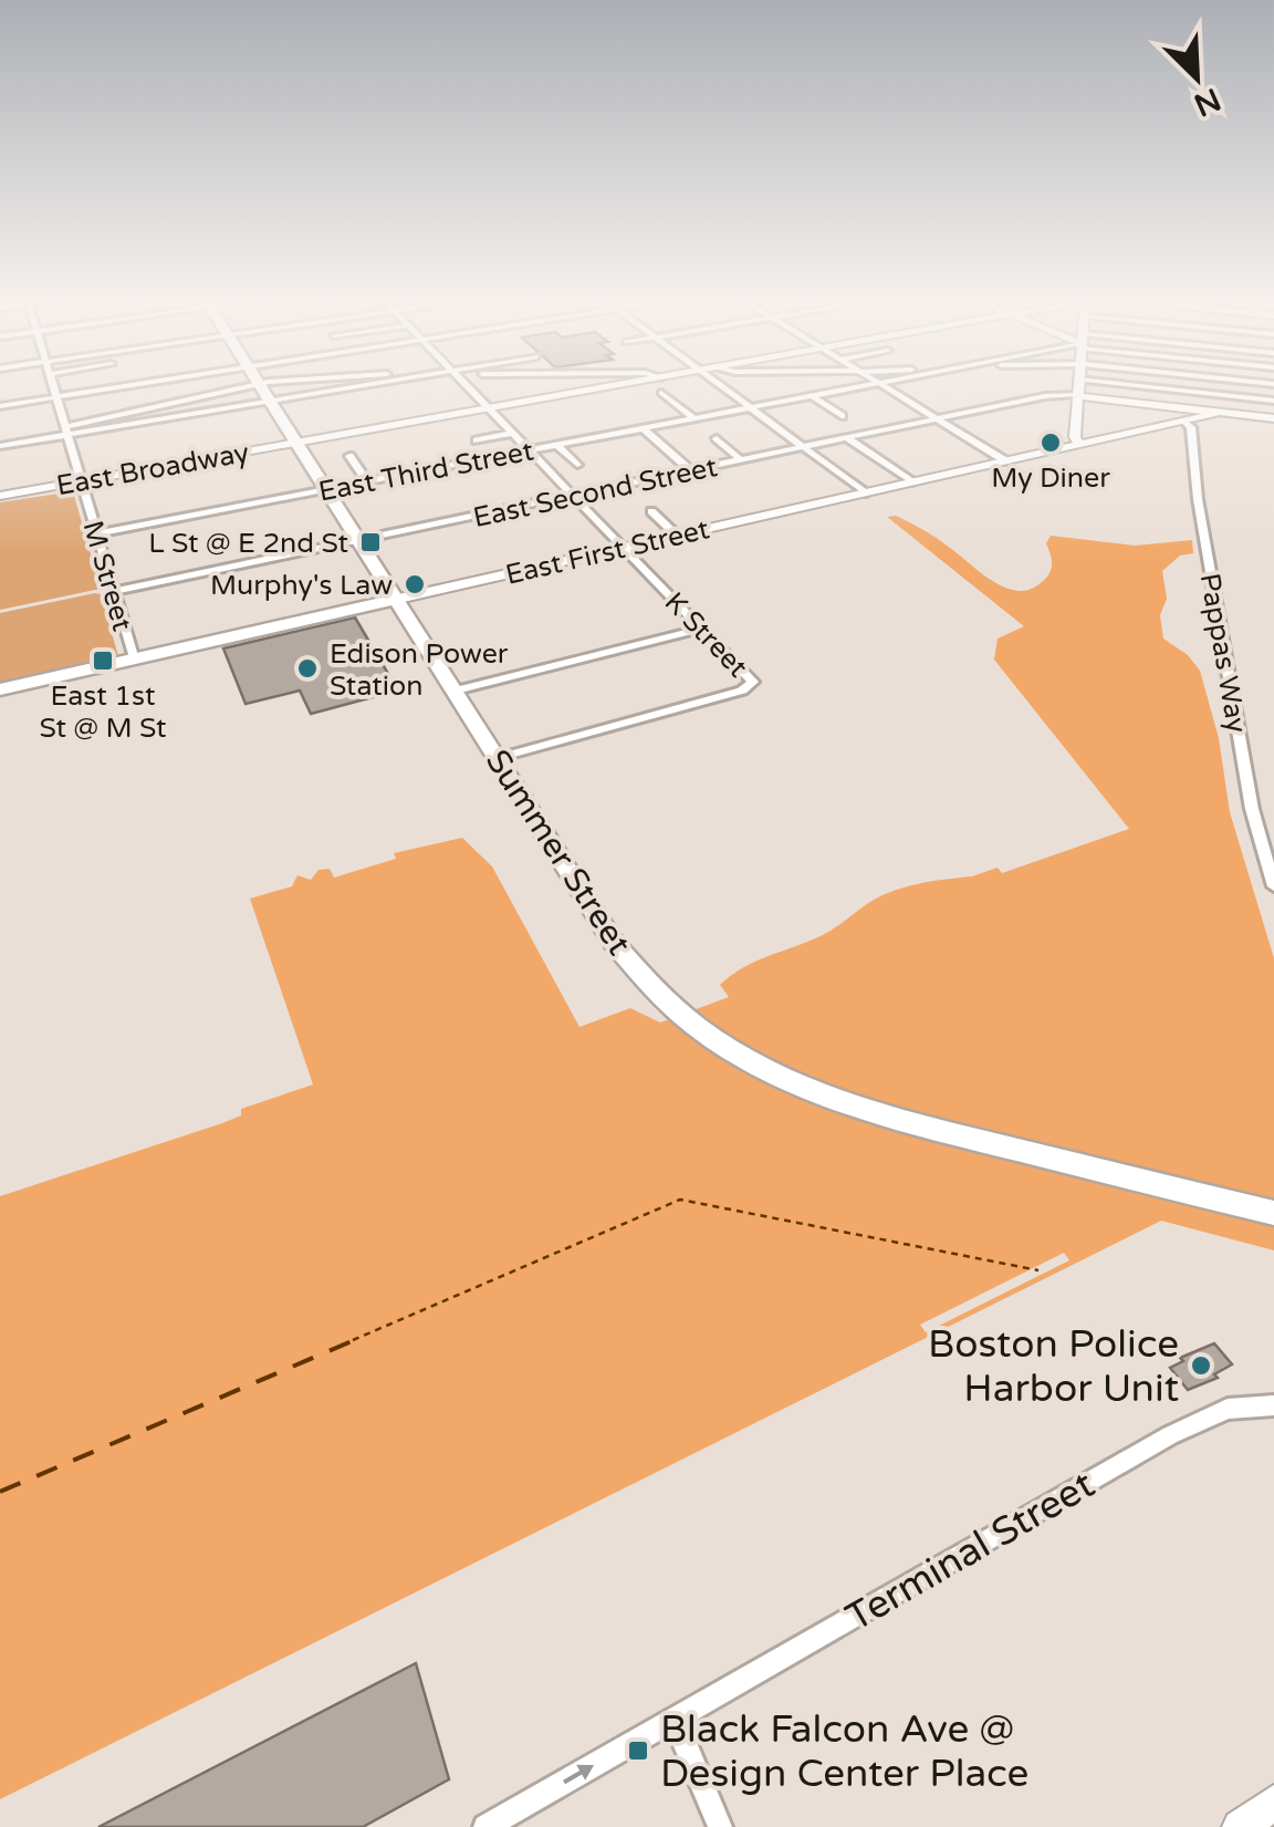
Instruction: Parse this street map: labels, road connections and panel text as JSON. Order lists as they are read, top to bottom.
{
  "streets": {
    "main road": ["East Broadway", "East First Street", "Summer Street"],
    "street": [
      "East Third Street",
      "East Second Street",
      "M Street",
      "K Street",
      "Pappas Way",
      "Terminal Street"
    ]
  },
  "crossings": [
    ["East Broadway", "M Street"],
    ["East Broadway", "K Street"],
    ["East Broadway", "Summer Street"],
    ["East Third Street", "M Street"],
    ["East Third Street", "K Street"],
    ["East Third Street", "Summer Street"],
    ["East Second Street", "M Street"],
    ["East Second Street", "K Street"],
    ["East Second Street", "Summer Street"],
    ["East First Street", "M Street"],
    ["East First Street", "K Street"],
    ["East First Street", "Pappas Way"],
    ["East First Street", "Summer Street"],
    ["K Street", "Summer Street"]
  ],
  "places": {
    "other": [
      "My Diner",
      "Murphy's Law",
      "Edison Power Station",
      "Boston Police Harbor Unit"
    ],
    "transit": ["L St @ E 2nd St", "East 1st St @ M St", "Black Falcon Ave @ Design Center Place"]
  },
  "north": "bottom right"
}
